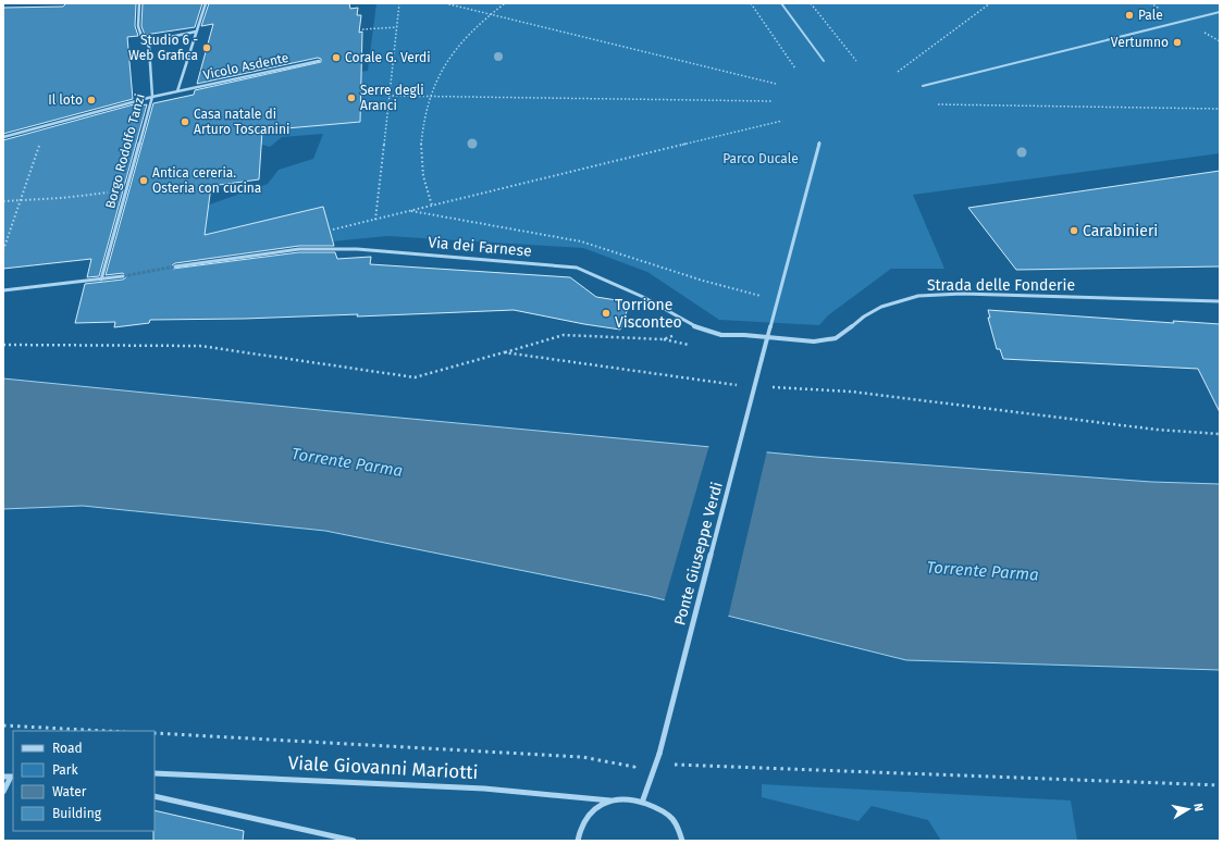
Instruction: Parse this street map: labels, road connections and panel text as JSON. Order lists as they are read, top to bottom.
{
  "streets": {
    "street": [
      "Vicolo Asdente",
      "Borgo Rodolfo Tanzi",
      "Via dei Farnese",
      "Strada delle Fonderie",
      "Ponte Giuseppe Verdi",
      "Viale Giovanni Mariotti"
    ]
  },
  "crossings": [
    ["Vicolo Asdente", "Borgo Rodolfo Tanzi"],
    ["Via dei Farnese", "Strada delle Fonderie"],
    ["Via dei Farnese", "Ponte Giuseppe Verdi"],
    ["Strada delle Fonderie", "Ponte Giuseppe Verdi"],
    ["Ponte Giuseppe Verdi", "Viale Giovanni Mariotti"]
  ],
  "water": ["Torrente Parma"],
  "parks": ["Parco Ducale"],
  "places": [
    "Pale",
    "Vertumno",
    "Studio 6 - Web Grafica",
    "Corale G. Verdi",
    "Serre degli Aranci",
    "Il loto",
    "Casa natale di Arturo Toscanini",
    "Antica cereria. Osteria con cucina",
    "Carabinieri",
    "Torrione Visconteo"
  ],
  "legend": [
    "Road",
    "Park",
    "Water",
    "Building"
  ],
  "north": "right"
}
